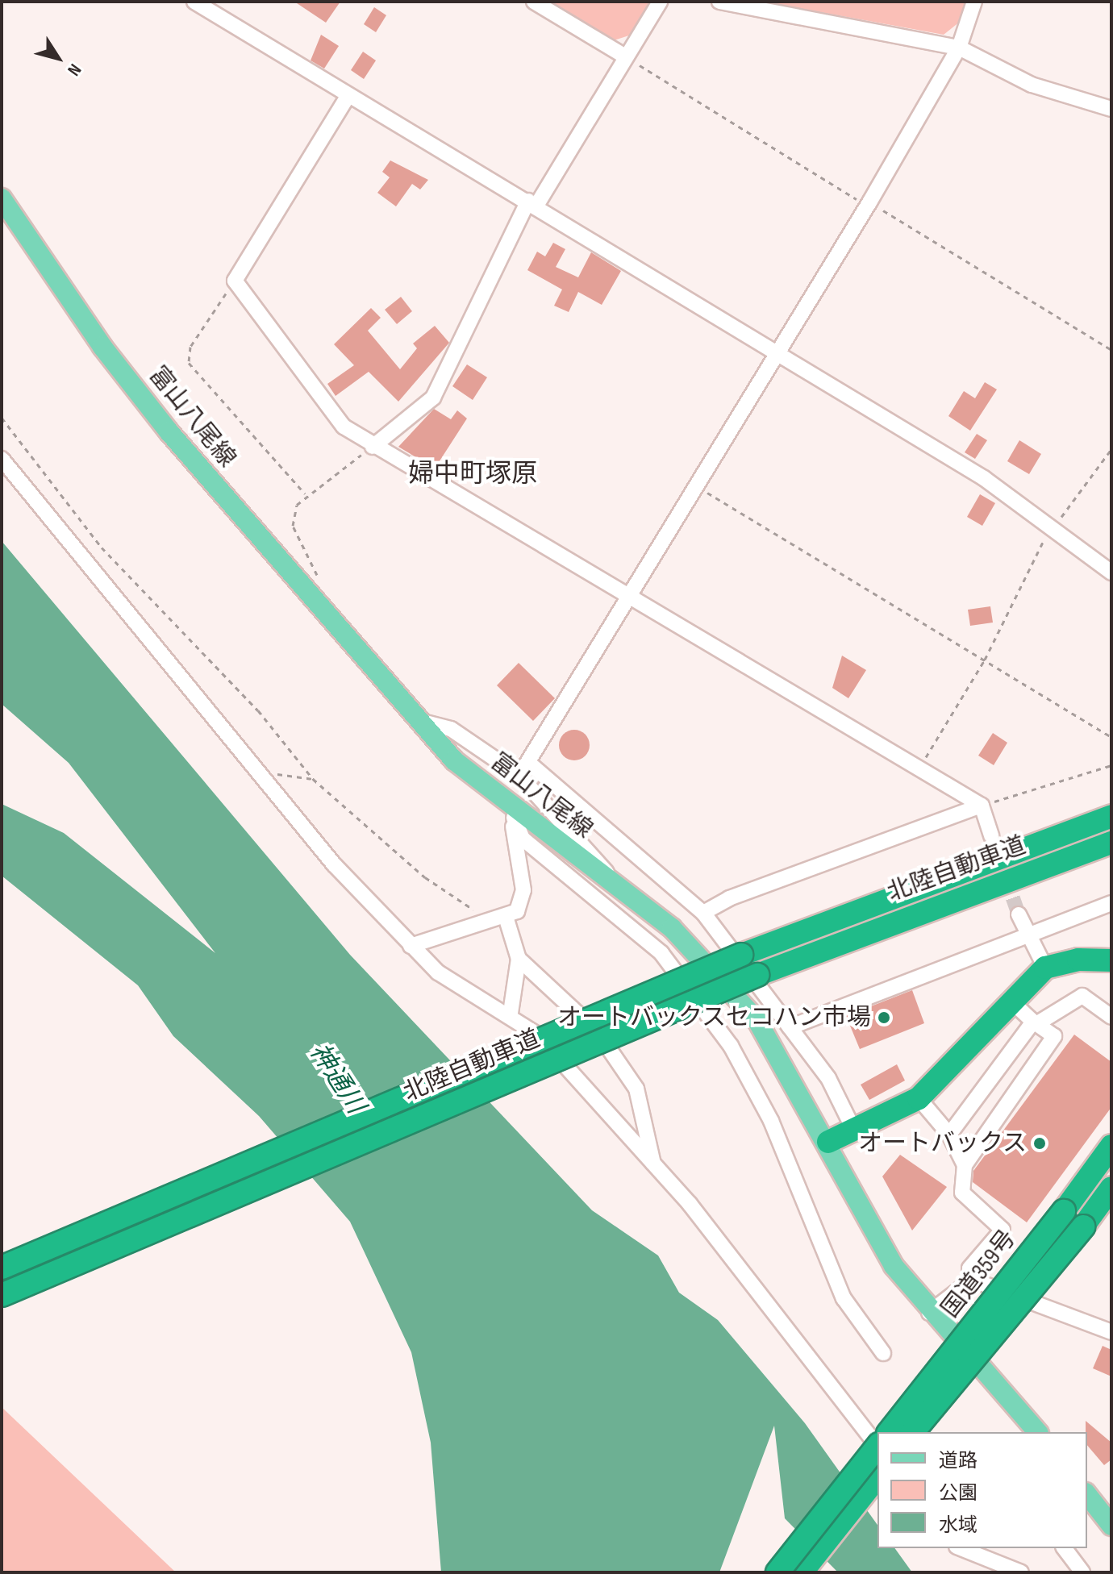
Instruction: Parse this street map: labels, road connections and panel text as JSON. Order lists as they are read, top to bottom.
{
  "streets": {
    "highway": ["北陸自動車道", "国道359号"],
    "main road": ["富山八尾線"]
  },
  "districts": ["婦中町塚原"],
  "water": ["神通川"],
  "places": ["オートバックスセコハン市場", "オートバックス"],
  "legend": ["道路", "公園", "水域"],
  "north": "bottom right"
}
